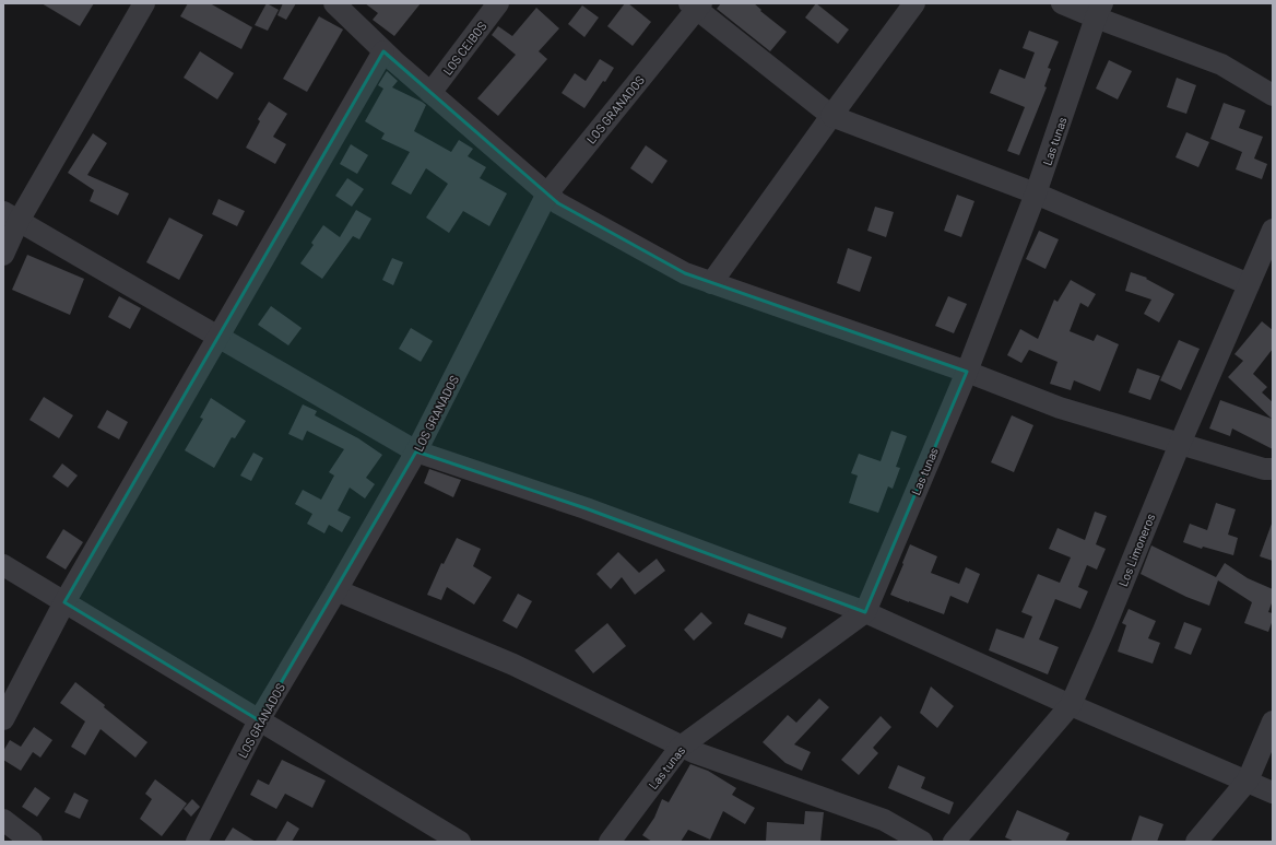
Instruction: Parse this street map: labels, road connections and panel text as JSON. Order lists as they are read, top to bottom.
{
  "streets": {
    "street": [
      "LOS CEIBOS",
      "LOS GRANADOS",
      "Las tunas",
      "Los Limoneros"
    ]
  }
}
